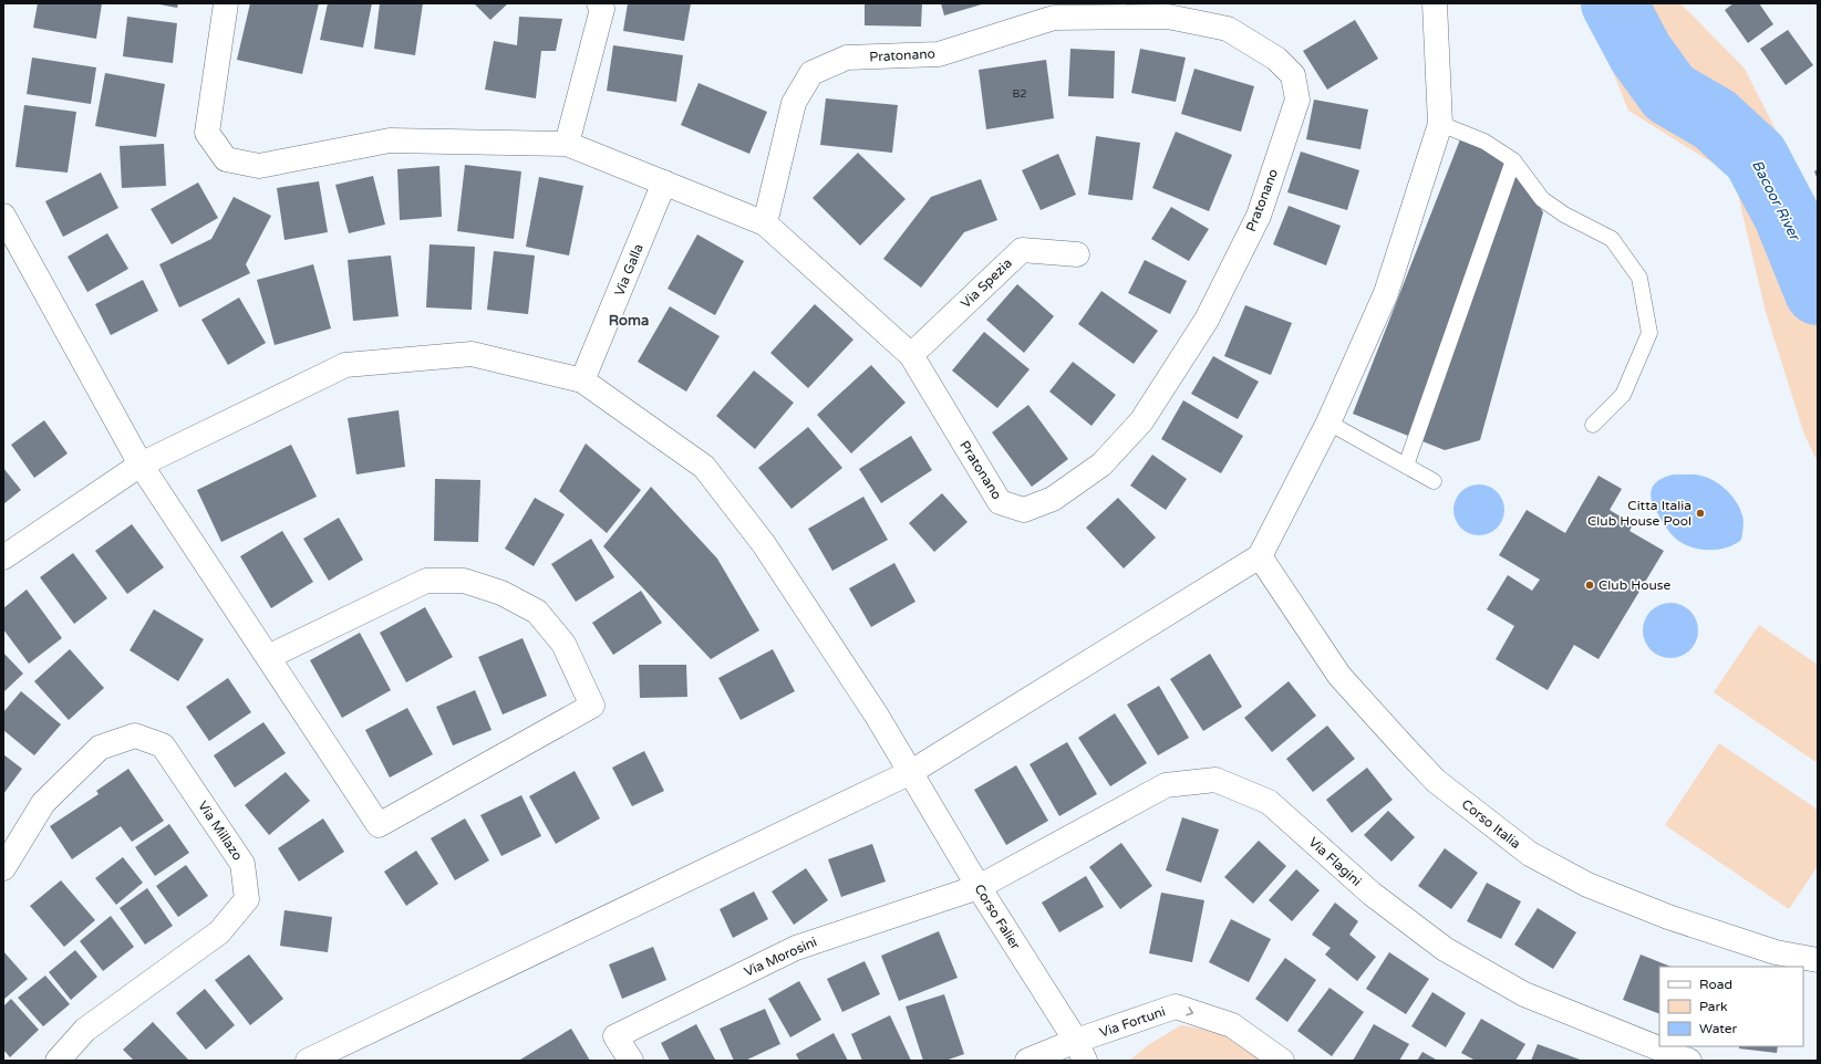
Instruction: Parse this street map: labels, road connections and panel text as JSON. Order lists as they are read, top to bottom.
{
  "streets": {
    "street": [
      "Pratonano",
      "Via Galla",
      "Via Spezia",
      "Corso Italia",
      "Via Millazo",
      "Via Flagini",
      "Corso Falier",
      "Via Morosini",
      "Via Fortuni"
    ]
  },
  "crossings": [
    ["Pratonano", "Via Spezia"],
    ["Via Galla", "Corso Falier"],
    ["Via Flagini", "Corso Falier"],
    ["Via Flagini", "Via Morosini"],
    ["Corso Falier", "Via Morosini"],
    ["Corso Falier", "Via Fortuni"]
  ],
  "one_way": ["Via Fortuni"],
  "districts": ["Roma"],
  "water": ["Bacoor River"],
  "places": ["Citta Italia Club House Pool", "Club House"],
  "house_numbers": ["B2"],
  "legend": ["Road", "Park", "Water"]
}
